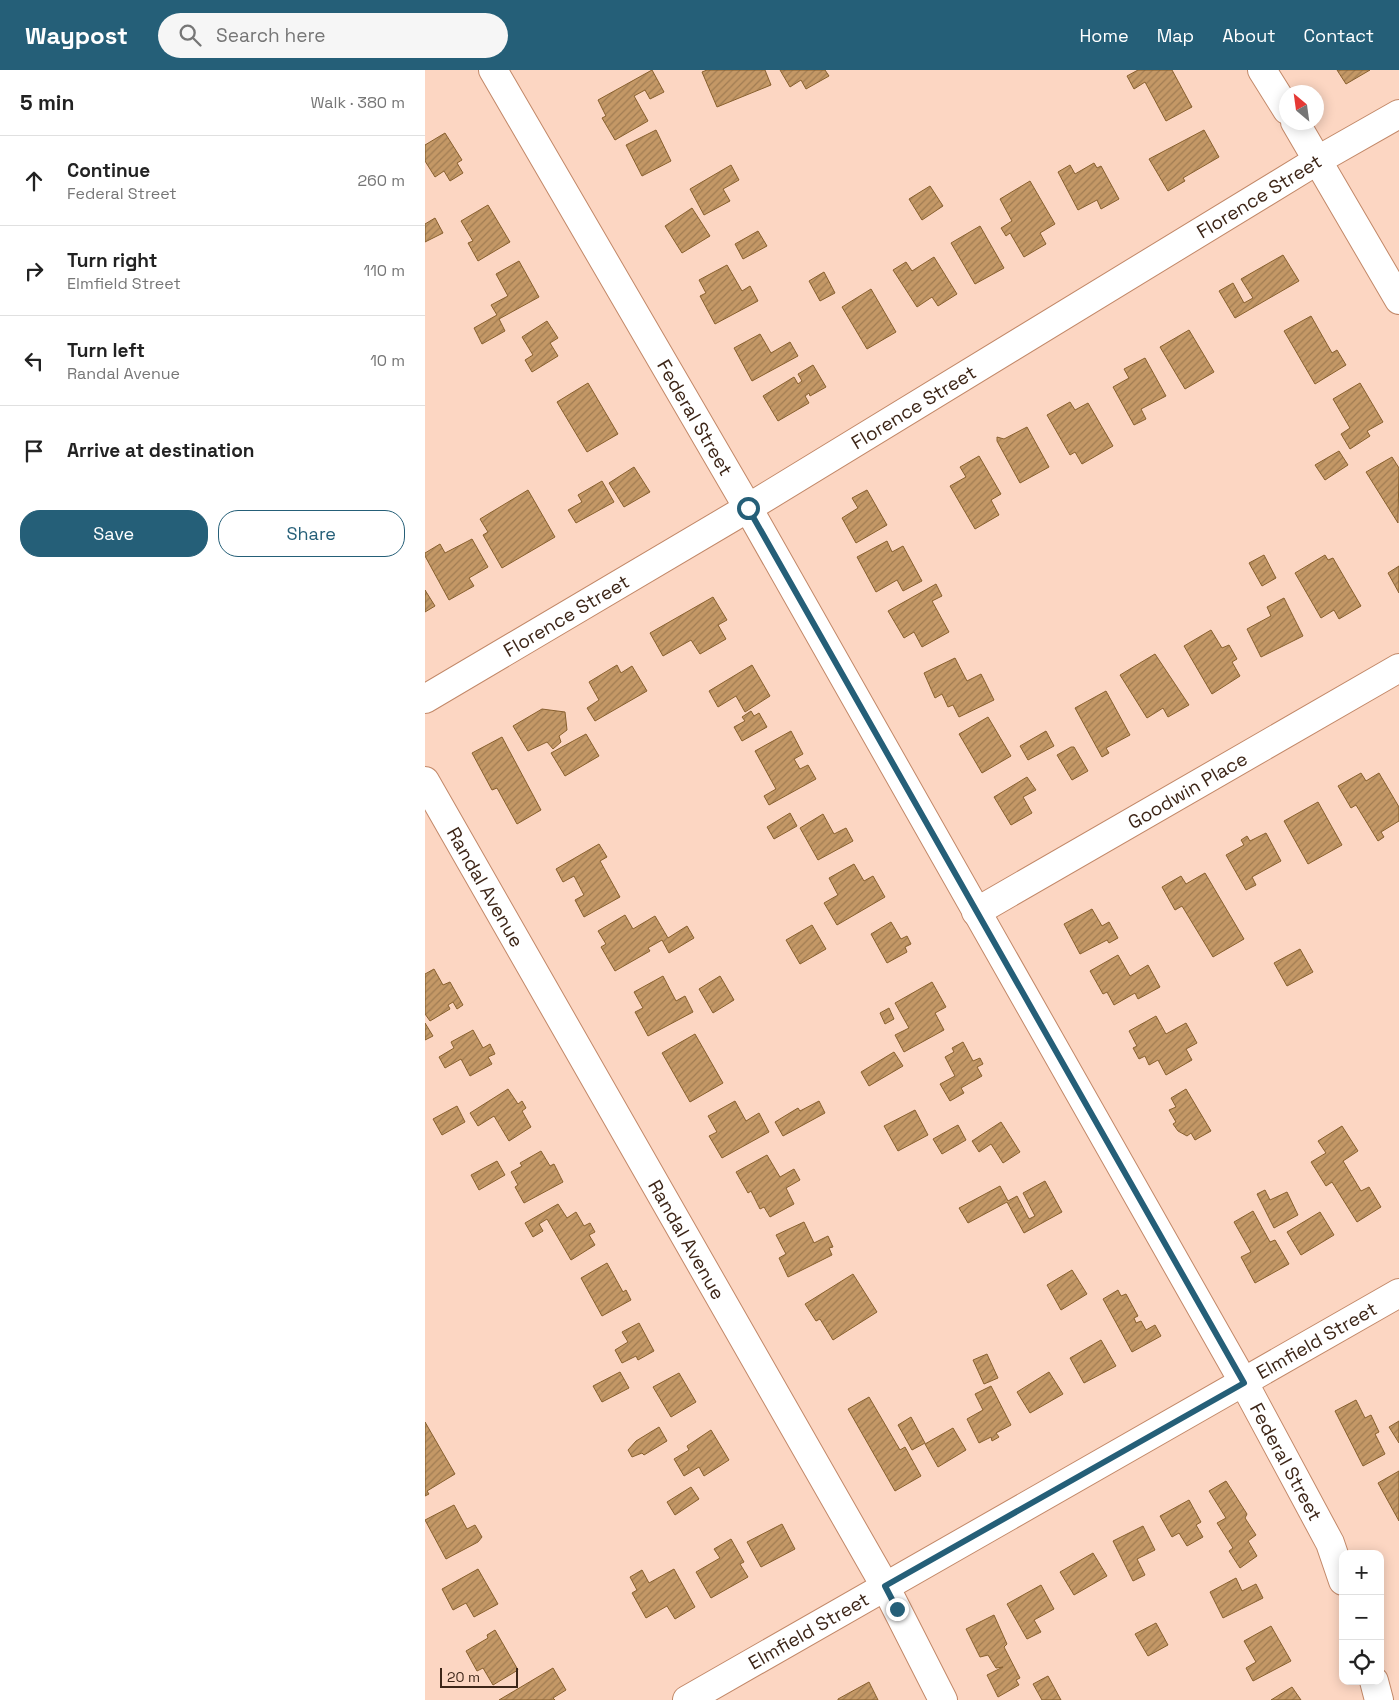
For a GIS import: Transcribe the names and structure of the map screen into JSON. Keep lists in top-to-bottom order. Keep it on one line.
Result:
{"streets":{"street":["Florence Street","Federal Street","Goodwin Place","Randal Avenue","Elmfield Street"]},"crossings":[["Florence Street","Federal Street"],["Federal Street","Goodwin Place"],["Federal Street","Elmfield Street"],["Randal Avenue","Elmfield Street"]],"scale_bar":"20 m","north":"top left","page":{"header":"Waypost","search":"Search here","nav":["Home","Map","About","Contact"],"heading":["5 min","Walk · 380 m"],"list":[["Continue","Federal Street","260 m"],["Turn right","Elmfield Street","110 m"],["Turn left","Randal Avenue","10 m"],"Arrive at destination"],"buttons":["Save","Share"],"map_buttons":["+","−"],"scale":"20 m"}}
